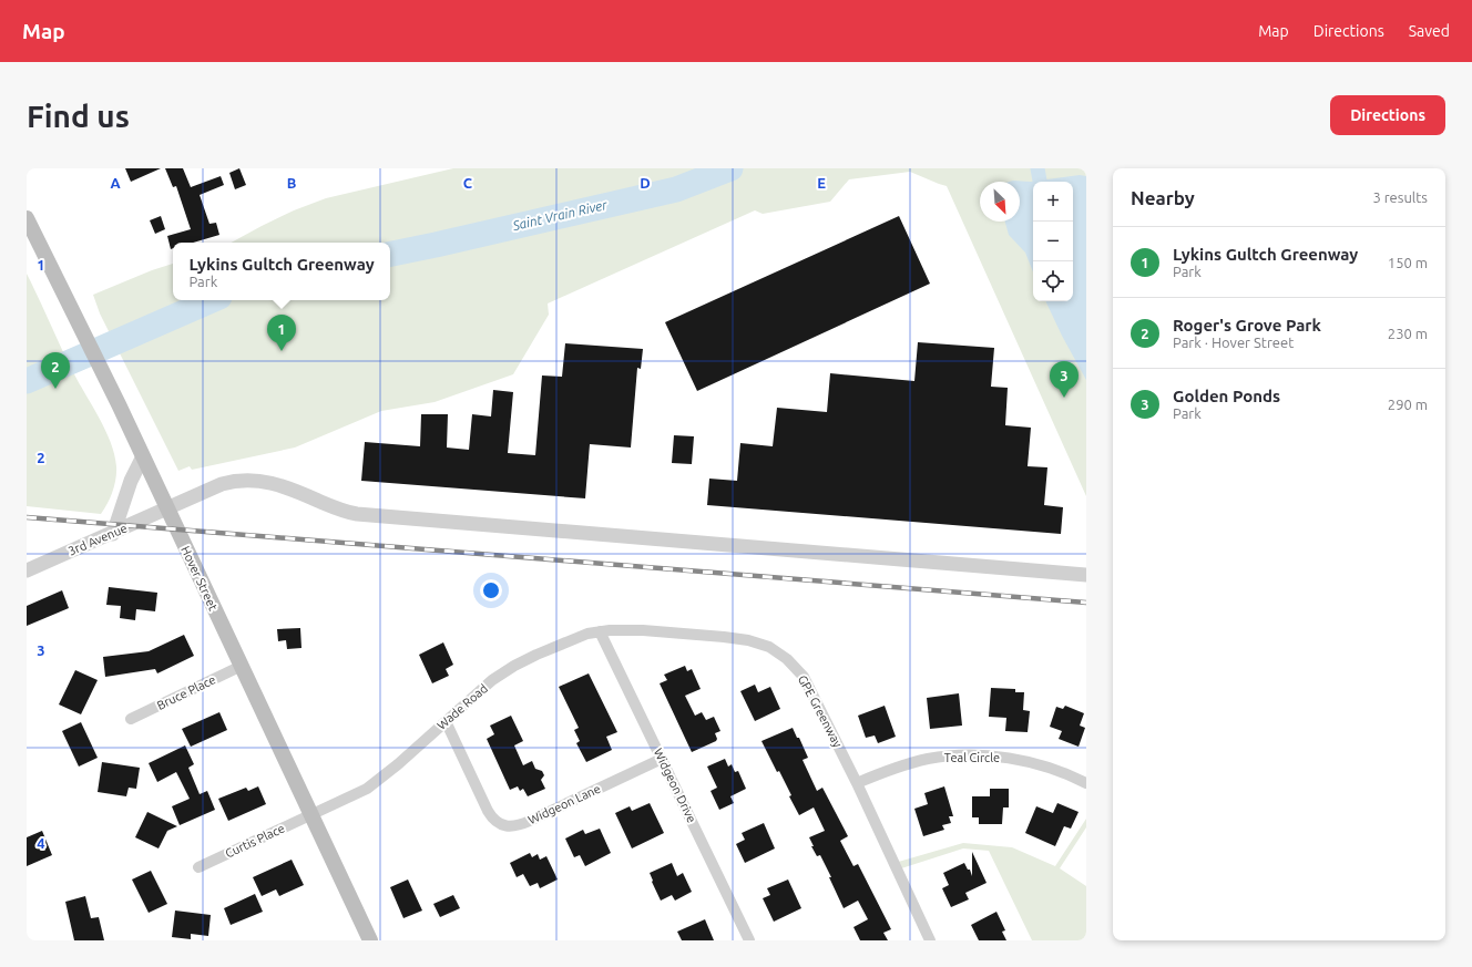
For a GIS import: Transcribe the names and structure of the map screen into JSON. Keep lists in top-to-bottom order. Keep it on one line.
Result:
{"streets":{"main road":["Hover Street"],"street":["3rd Avenue","Bruce Place","Wade Road","GPE Greenway","Teal Circle","Widgeon Drive","Widgeon Lane","Curtis Place"]},"crossings":[["3rd Avenue","Hover Street"],["Hover Street","Bruce Place"],["Hover Street","Wade Road"],["Hover Street","Curtis Place"],["Wade Road","GPE Greenway"],["Wade Road","Widgeon Drive"],["Wade Road","Widgeon Lane"],["Wade Road","Curtis Place"],["GPE Greenway","Teal Circle"],["GPE Greenway","Widgeon Drive"],["Widgeon Drive","Widgeon Lane"]],"water":["Saint Vrain River"],"north":"bottom right","page":{"header":"Map","nav":["Map","Directions","Saved"],"buttons":"Directions","title":"Find us","heading":["Nearby","3 results"],"map_buttons":["+","−"],"list":[{"mark":"1","name":"Lykins Gultch Greenway","note":"Park","value":"150 m"},{"mark":"2","name":"Roger's Grove Park","note":"Park · Hover Street","value":"230 m"},{"mark":"3","name":"Golden Ponds","note":"Park","value":"290 m"}],"popup":["Lykins Gultch Greenway","Park"],"pins":["1","2","3"]},"grid":{"columns":["A","B","C","D","E"],"rows":["1","2","3","4"]}}
